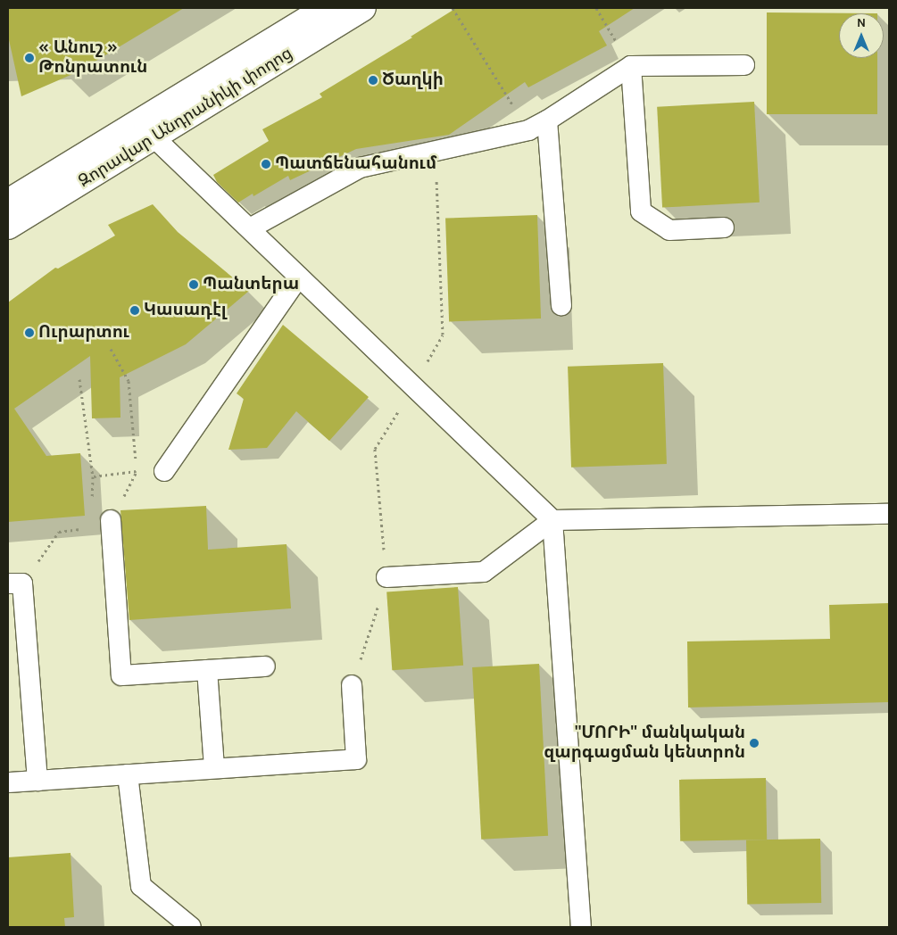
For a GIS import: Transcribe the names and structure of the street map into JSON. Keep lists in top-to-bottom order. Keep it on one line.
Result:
{"streets":{"main road":["Զորավար Անդրանիկի փողոց"]},"places":["« Անուշ » Թոնրատուն","Ծաղկի","Պատճենահանում","Պանտերա","Կասադէլ","Ուրարտու","\"ՄՈՐԻ\" մանկական զարգացման կենտրոն"],"north":"top"}
